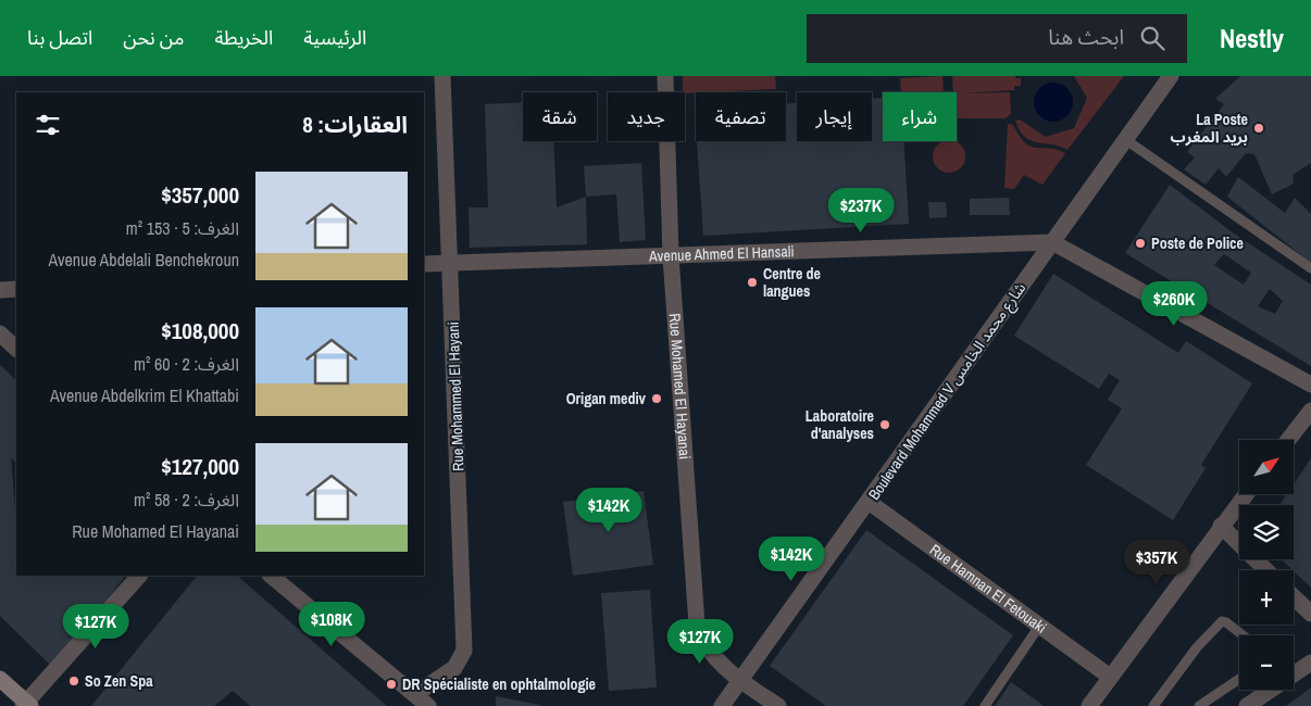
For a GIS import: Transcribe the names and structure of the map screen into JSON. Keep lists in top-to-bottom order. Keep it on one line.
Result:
{"streets":{"street":["Avenue Ahmed El Hansali","Rue Mohamed El Hayanai","Boulevard Mohammed V شارع محمد الخامس","Rue Mohammed El Hayani","Rue Hamnan El Fetouaki"]},"crossings":[["Avenue Ahmed El Hansali","Rue Mohamed El Hayanai"],["Avenue Ahmed El Hansali","Boulevard Mohammed V شارع محمد الخامس"],["Avenue Ahmed El Hansali","Rue Mohammed El Hayani"],["Rue Mohamed El Hayanai","Boulevard Mohammed V شارع محمد الخامس"],["Boulevard Mohammed V شارع محمد الخامس","Rue Hamnan El Fetouaki"]],"places":["La Poste بريد المغرب","Poste de Police","Centre de langues","Origan mediv","Laboratoire d'analyses","So Zen Spa","DR Spécialiste en ophtalmologie"],"north":"top right","page":{"header":"Nestly","search":"ابحث هنا","nav":["الرئيسية","الخريطة","من نحن","اتصل بنا"],"chip":["شراء","إيجار","تصفية","جديد","شقة"],"heading":"العقارات: 8","list":[{"name":"$357,000","note":"الغرف: 5 · 153 m² · Avenue Abdelali Benchekroun"},{"name":"$108,000","note":"الغرف: 2 · 60 m² · Avenue Abdelkrim El Khattabi"},{"name":"$127,000","note":"الغرف: 2 · 58 m² · Rue Mohamed El Hayanai"}],"price":["$237K","$260K","$142K","$142K","$357K","$108K","$127K","$127K"],"map_buttons":["+","−"]}}
